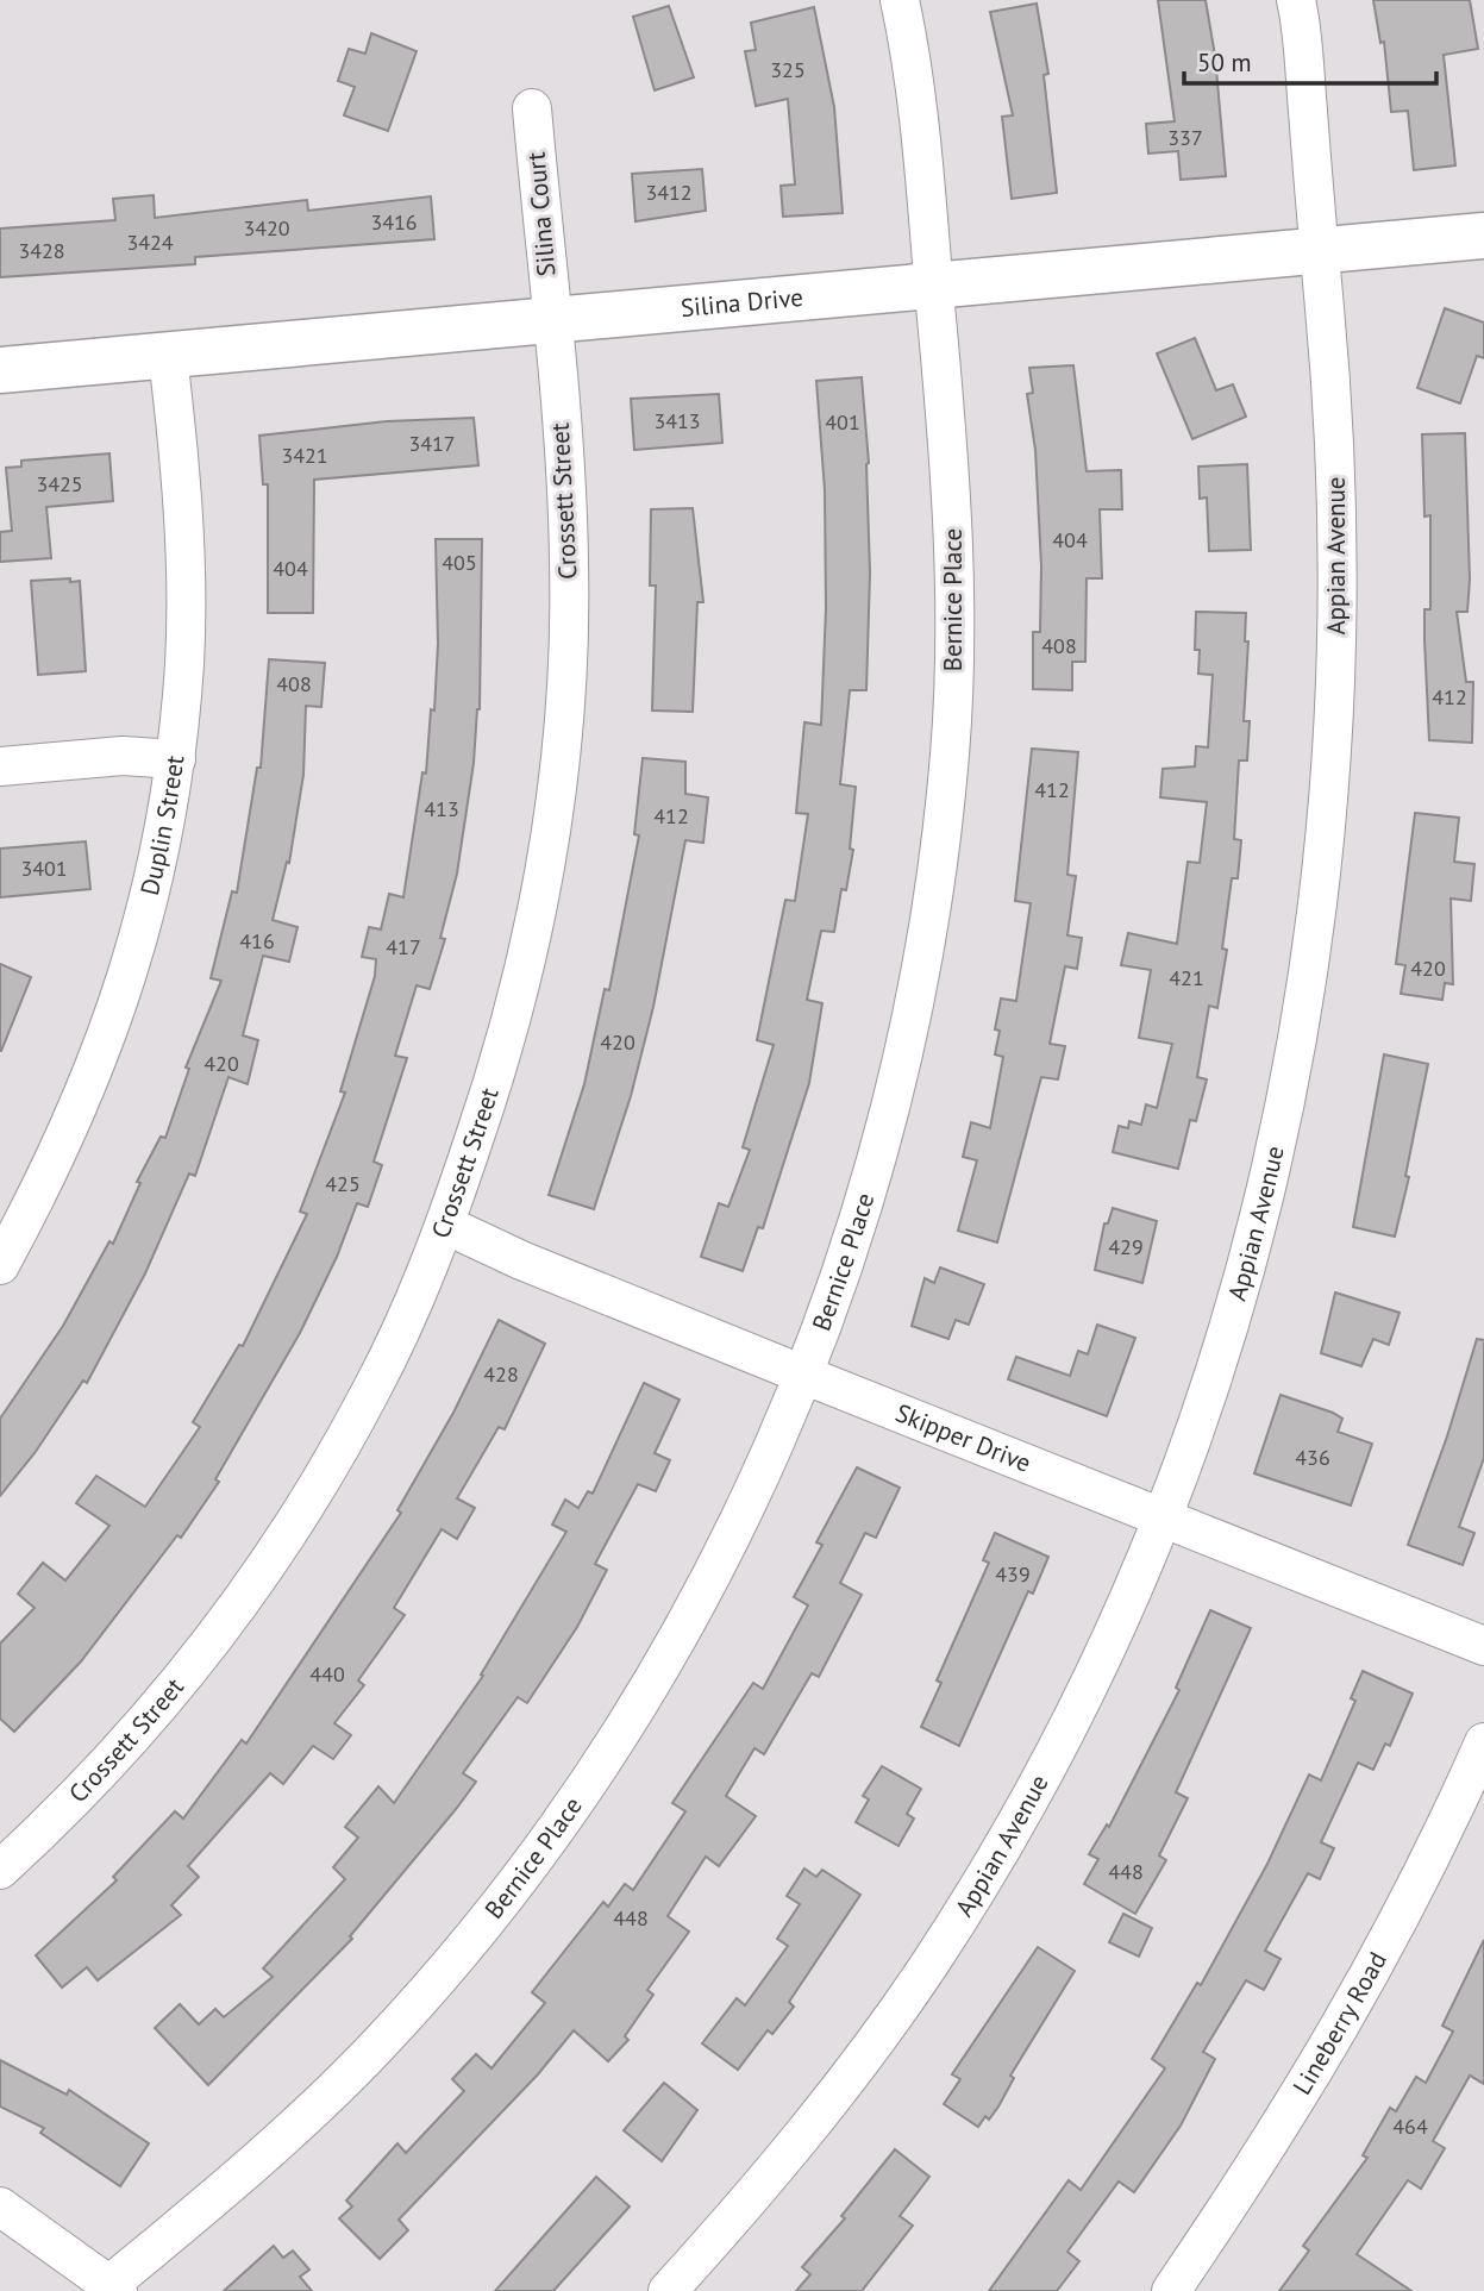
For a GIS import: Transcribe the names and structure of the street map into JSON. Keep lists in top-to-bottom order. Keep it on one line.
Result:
{"streets":{"street":["Silina Court","Silina Drive","Crossett Street","Appian Avenue","Bernice Place","Duplin Street","Skipper Drive","Lineberry Road"]},"crossings":[["Silina Court","Silina Drive"],["Silina Court","Crossett Street"],["Silina Drive","Crossett Street"],["Silina Drive","Appian Avenue"],["Silina Drive","Bernice Place"],["Silina Drive","Duplin Street"],["Crossett Street","Skipper Drive"],["Appian Avenue","Skipper Drive"],["Bernice Place","Skipper Drive"]],"house_numbers":["325","337","3412","3416","3420","3424","3428","3413","401","3417","3421","3425","404","405","404","408","408","412","412","413","412","3401","416","417","420","421","420","420","425","429","428","436","439","440","448","448","464"],"scale_bar":"50 m"}
